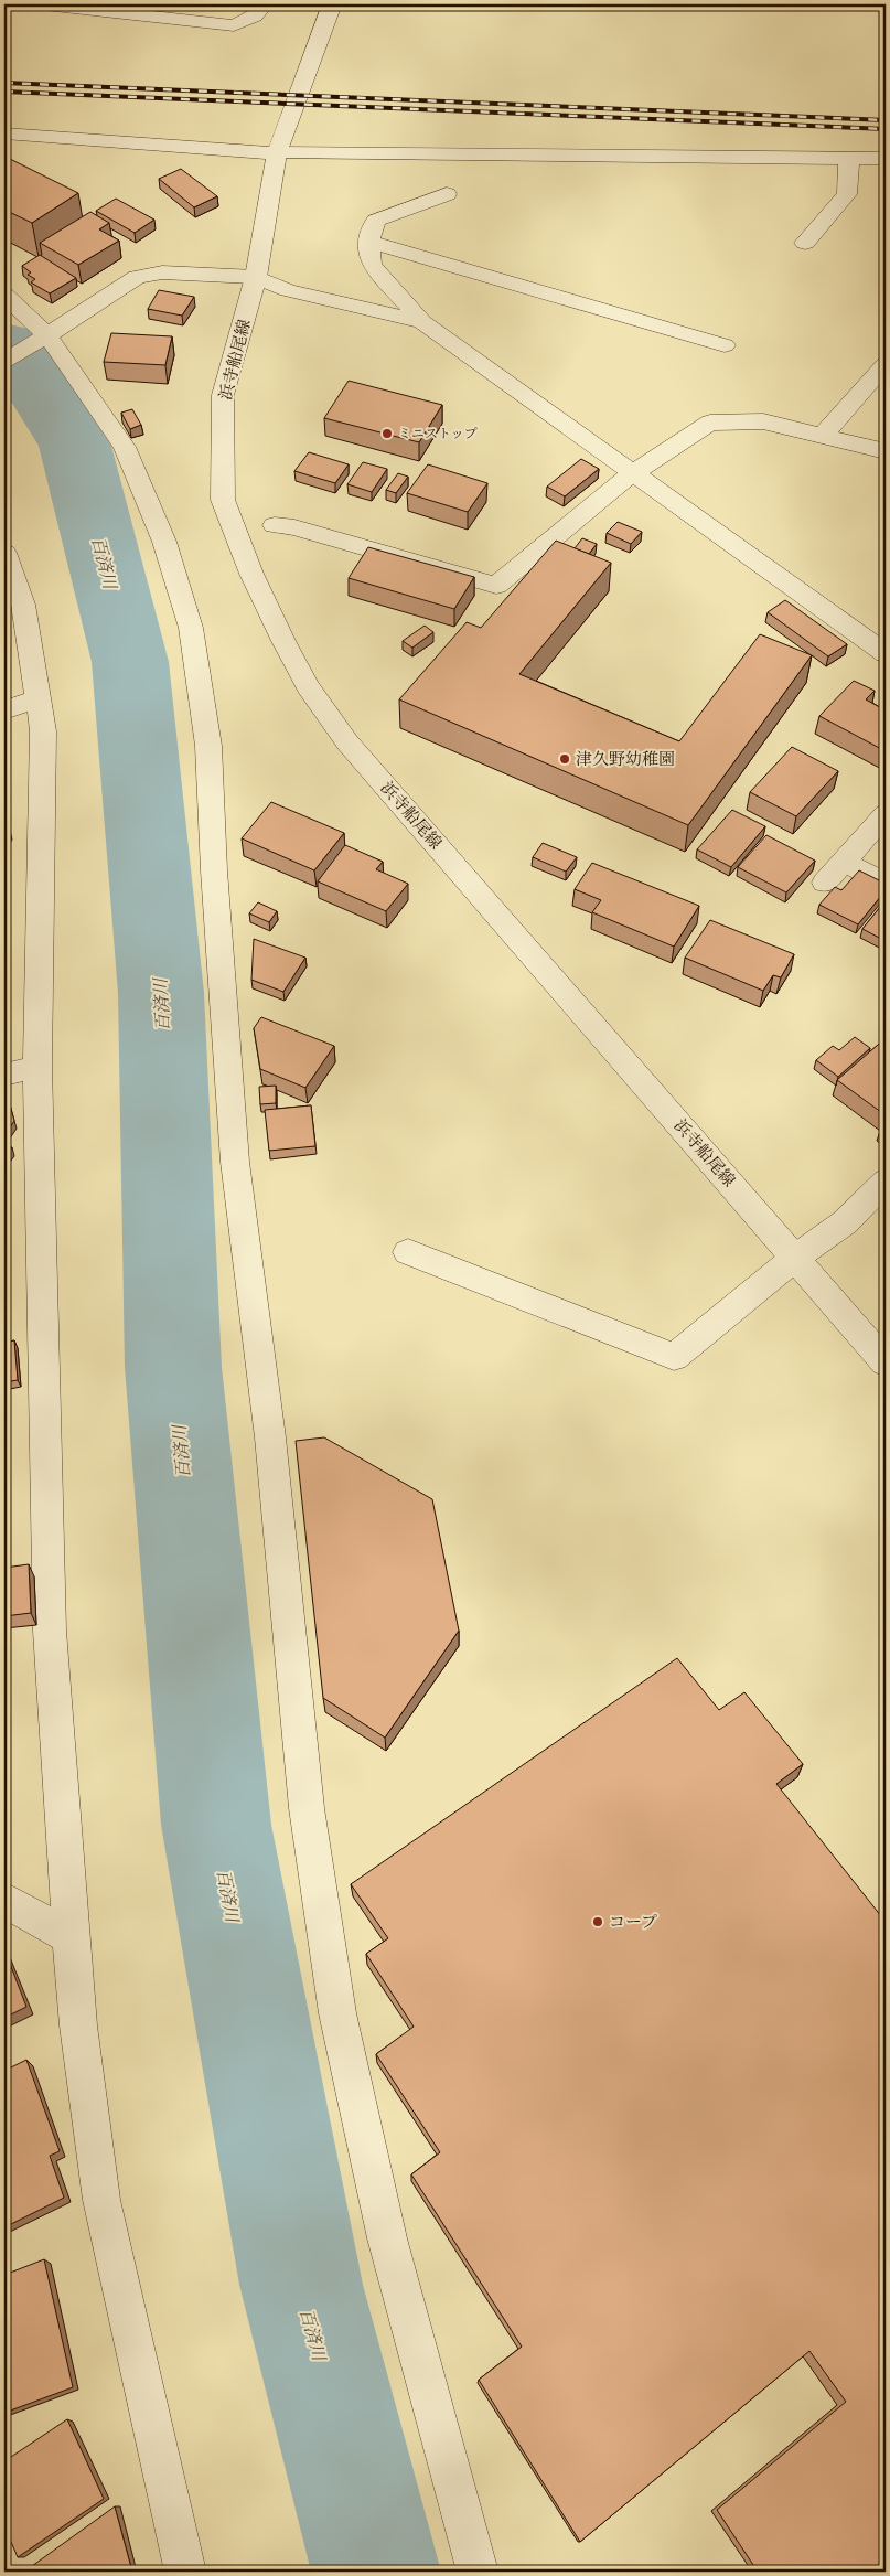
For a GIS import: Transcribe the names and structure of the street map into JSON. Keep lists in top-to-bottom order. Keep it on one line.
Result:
{"streets":{"street":["浜寺船尾線"]},"water":["百済川"],"places":["ミニストップ","津久野幼稚園","コープ"]}
